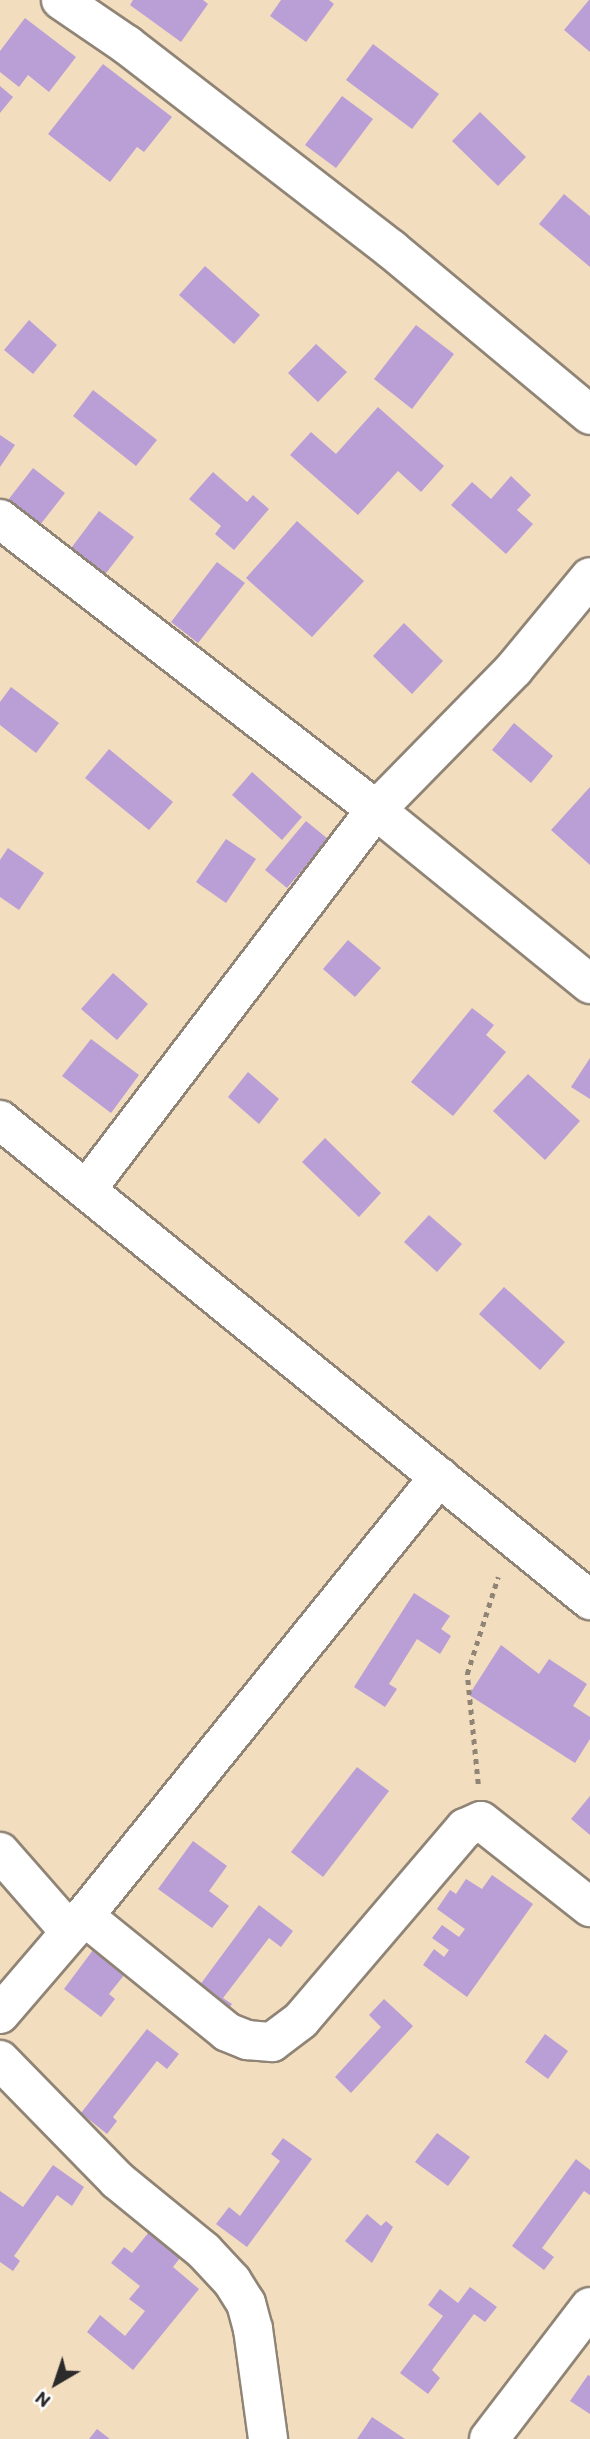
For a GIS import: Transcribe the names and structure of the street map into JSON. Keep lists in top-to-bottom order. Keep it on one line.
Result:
{"north":"bottom left"}
